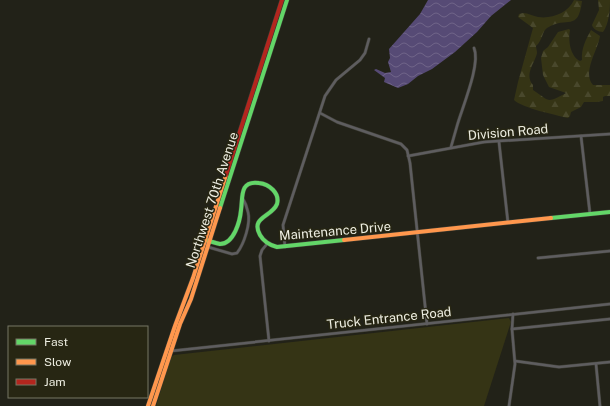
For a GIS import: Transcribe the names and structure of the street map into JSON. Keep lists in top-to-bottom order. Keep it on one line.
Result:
{"streets":{"main road":["Northwest 70th Avenue","Maintenance Drive"],"street":["Division Road","Truck Entrance Road"]},"crossings":[["Northwest 70th Avenue","Truck Entrance Road"]],"legend":["Fast","Slow","Jam"]}
